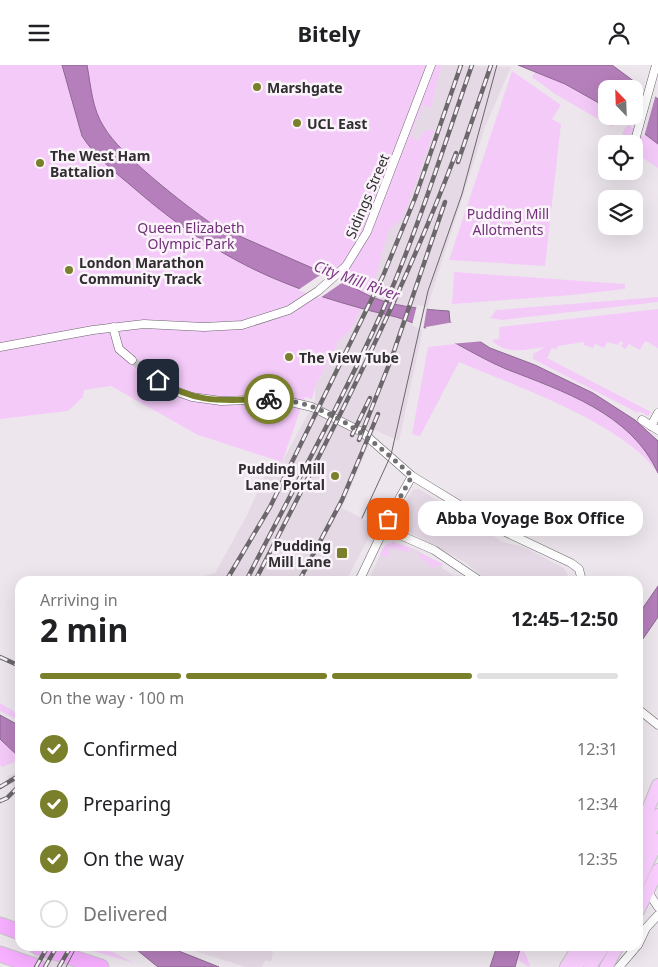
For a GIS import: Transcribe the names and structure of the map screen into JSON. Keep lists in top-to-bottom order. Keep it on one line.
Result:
{"streets":{"street":["Sidings Street"]},"water":["City Mill River"],"parks":["Pudding Mill Allotments","Queen Elizabeth Olympic Park"],"places":{"other":["Marshgate","UCL East","The West Ham Battalion","London Marathon Community Track","The View Tube","Pudding Mill Lane Portal","Abba Voyage Box Office"],"transit":["Pudding Mill Lane"]},"north":"top left","page":{"header":"Bitely","bubble":"Abba Voyage Box Office","heading":["2 min","Arriving in","12:45–12:50"],"bar":"On the way · 100 m","list":[["Confirmed","12:31"],["Preparing","12:34"],["On the way","12:35"],"Delivered"]}}
